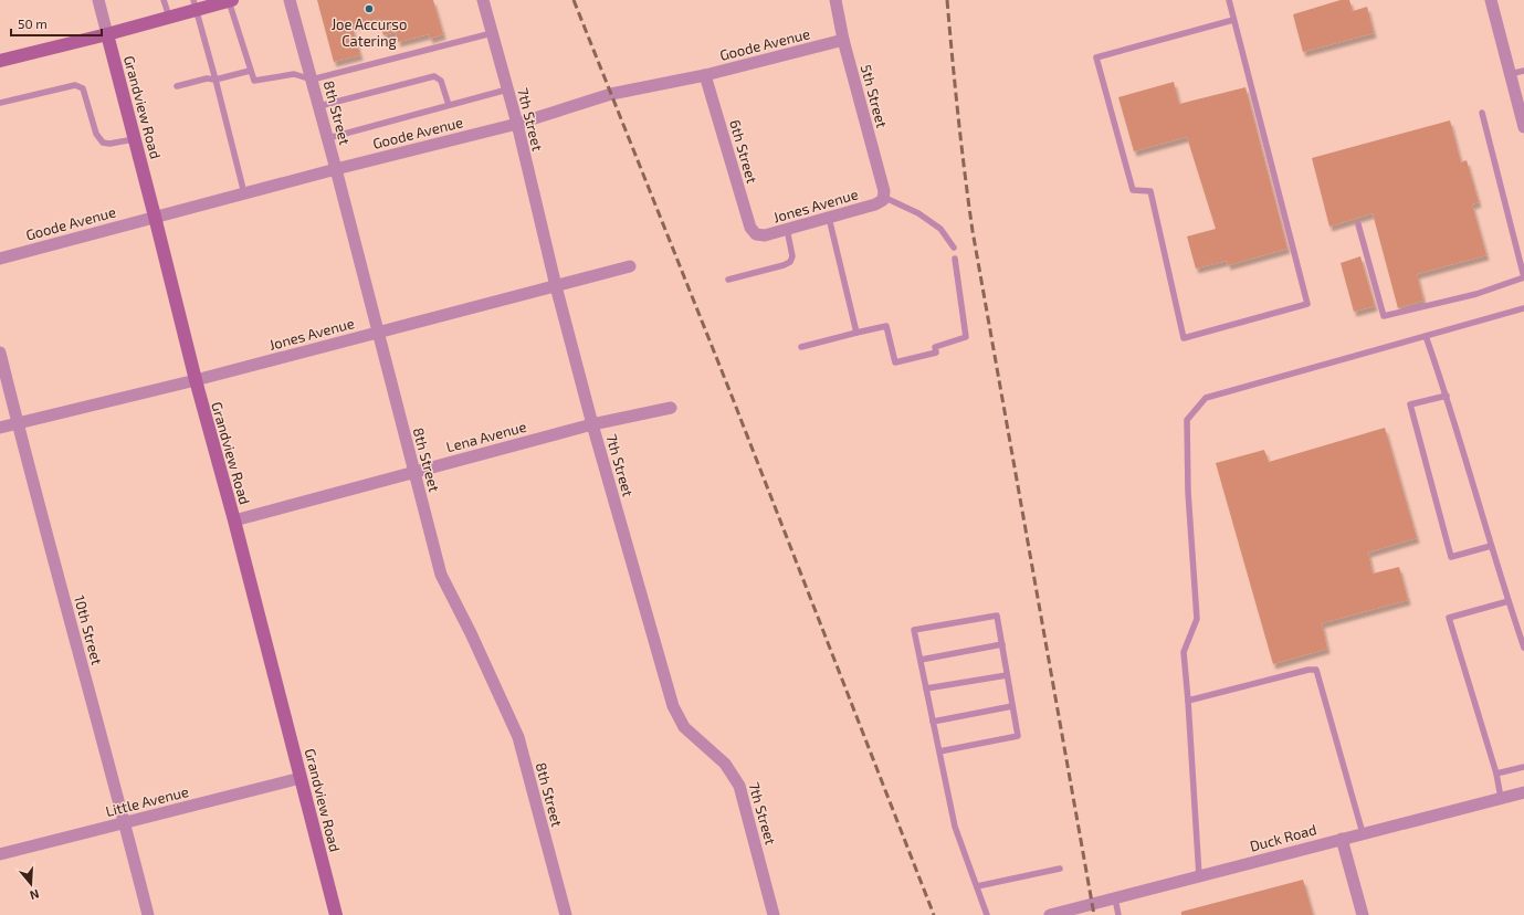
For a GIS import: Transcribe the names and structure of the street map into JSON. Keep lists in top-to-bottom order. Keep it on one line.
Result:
{"streets":{"street":["Goode Avenue","5th Street","Grandview Road","8th Street","7th Street","6th Street","Jones Avenue","Lena Avenue","10th Street","Little Avenue","Duck Road"]},"crossings":[["Goode Avenue","5th Street"],["Goode Avenue","Grandview Road"],["Goode Avenue","8th Street"],["Goode Avenue","7th Street"],["Goode Avenue","6th Street"],["5th Street","Jones Avenue"],["Grandview Road","Jones Avenue"],["Grandview Road","Lena Avenue"],["Grandview Road","Little Avenue"],["8th Street","Jones Avenue"],["8th Street","Lena Avenue"],["7th Street","Jones Avenue"],["7th Street","Lena Avenue"],["6th Street","Jones Avenue"],["Jones Avenue","10th Street"],["10th Street","Little Avenue"]],"places":["Joe Accurso Catering"],"scale_bar":"50 m","north":"bottom"}
